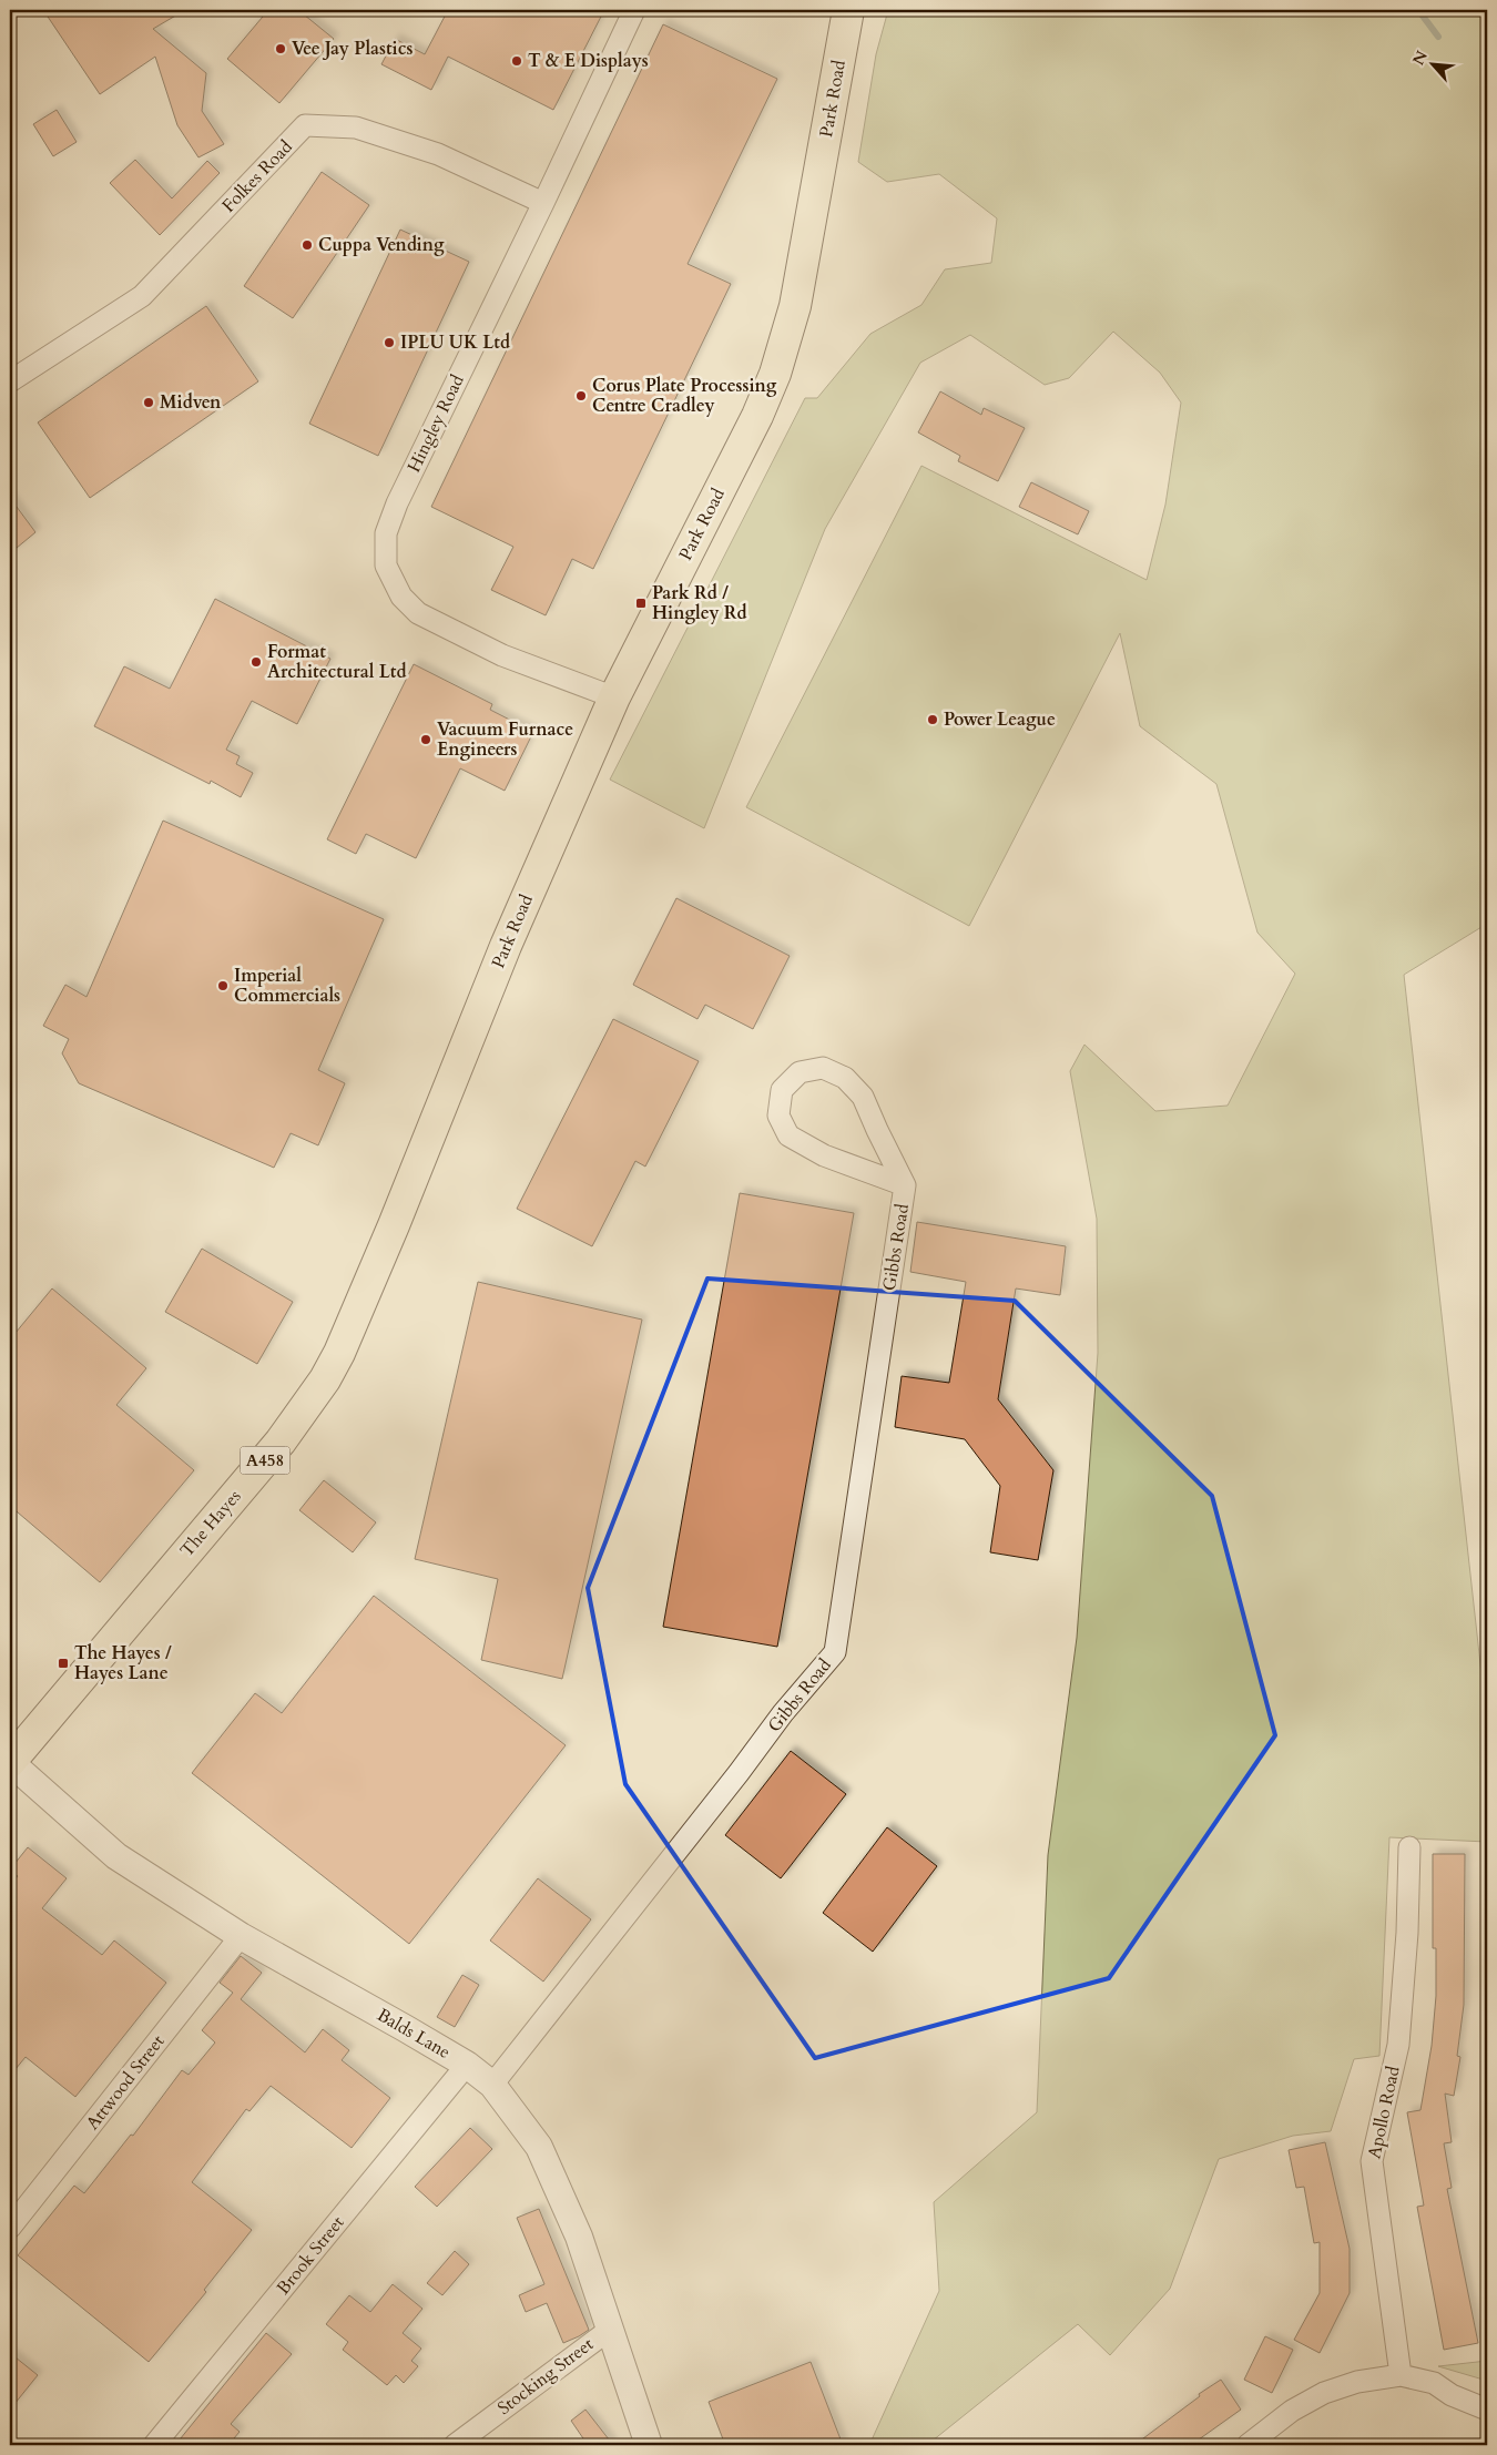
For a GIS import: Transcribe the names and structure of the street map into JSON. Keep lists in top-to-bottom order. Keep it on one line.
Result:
{"streets":{"highway":["Park Road","A458","The Hayes"],"street":["Folkes Road","Hingley Road","Gibbs Road","Balds Lane","Attwood Street","Apollo Road","Brook Street","Stocking Street"]},"crossings":[["Park Road","Hingley Road"],["Park Road","The Hayes"],["Folkes Road","Hingley Road"],["Gibbs Road","Balds Lane"],["The Hayes","Balds Lane"],["Balds Lane","Attwood Street"],["Balds Lane","Brook Street"],["Balds Lane","Stocking Street"]],"places":{"other":["Vee Jay Plastics","T & E Displays","Cuppa Vending","IPLU UK Ltd","Corus Plate Processing Centre Cradley","Midven","Format Architectural Ltd","Power League","Vacuum Furnace Engineers","Imperial Commercials"],"transit":["Park Rd / Hingley Rd","The Hayes / Hayes Lane"]},"north":"top left"}
